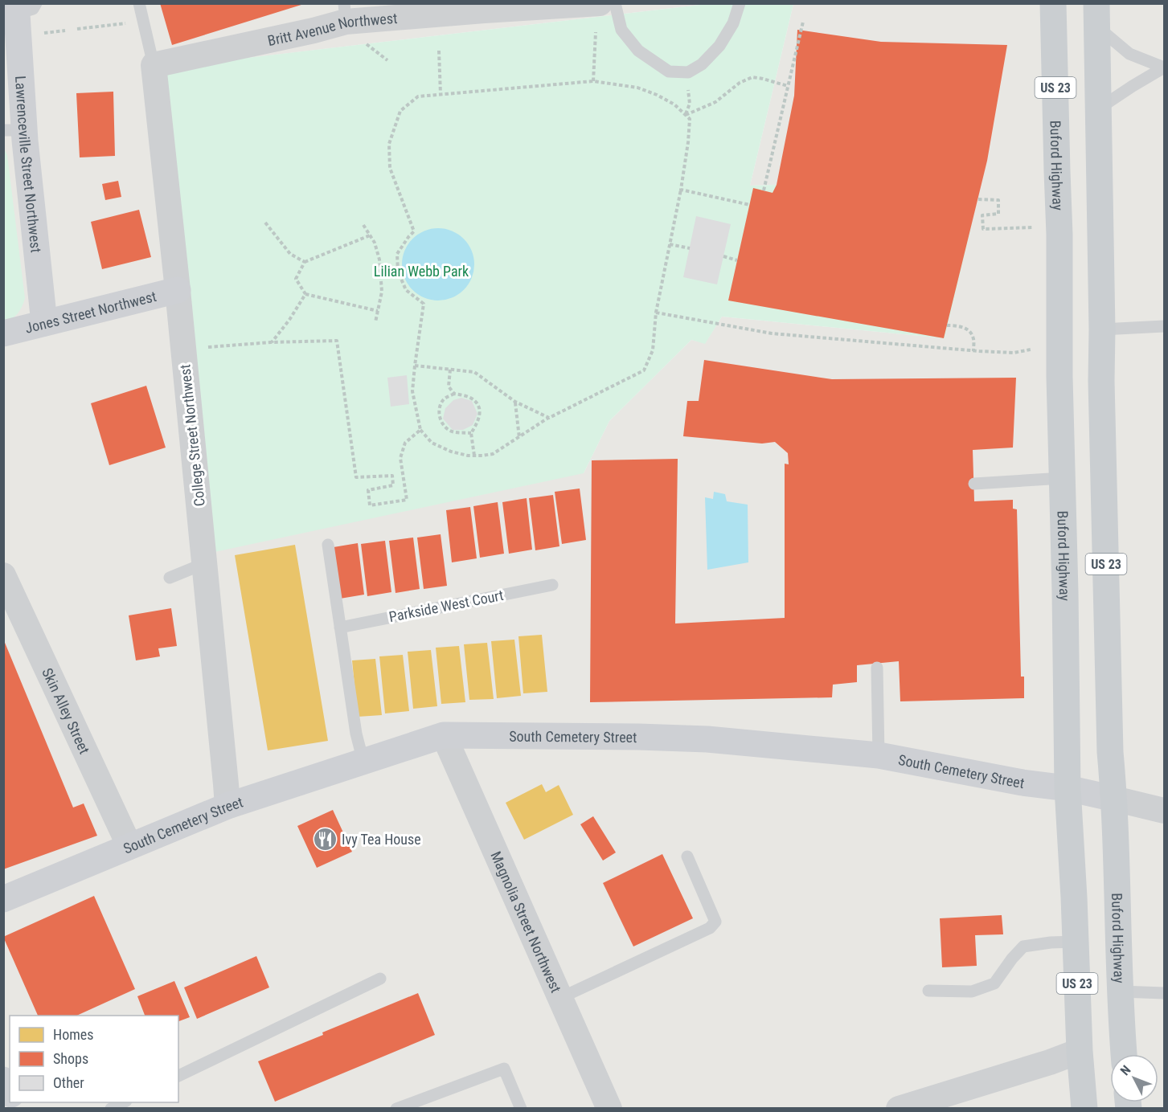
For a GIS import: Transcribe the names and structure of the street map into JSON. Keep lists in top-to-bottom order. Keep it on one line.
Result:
{"streets":{"main road":["US 23","Buford Highway"],"street":["Britt Avenue Northwest","Lawrenceville Street Northwest","Jones Street Northwest","College Street Northwest","Skin Alley Street","South Cemetery Street","Magnolia Street Northwest"],"lane":["Parkside West Court"]},"crossings":[["Britt Avenue Northwest","College Street Northwest"],["Lawrenceville Street Northwest","Jones Street Northwest"],["Buford Highway","South Cemetery Street"],["Jones Street Northwest","College Street Northwest"],["College Street Northwest","South Cemetery Street"],["Skin Alley Street","South Cemetery Street"],["South Cemetery Street","Magnolia Street Northwest"]],"parks":["Lilian Webb Park"],"places":{"restaurant":["Ivy Tea House"]},"legend":["Homes","Shops","Other"],"north":"top left"}
